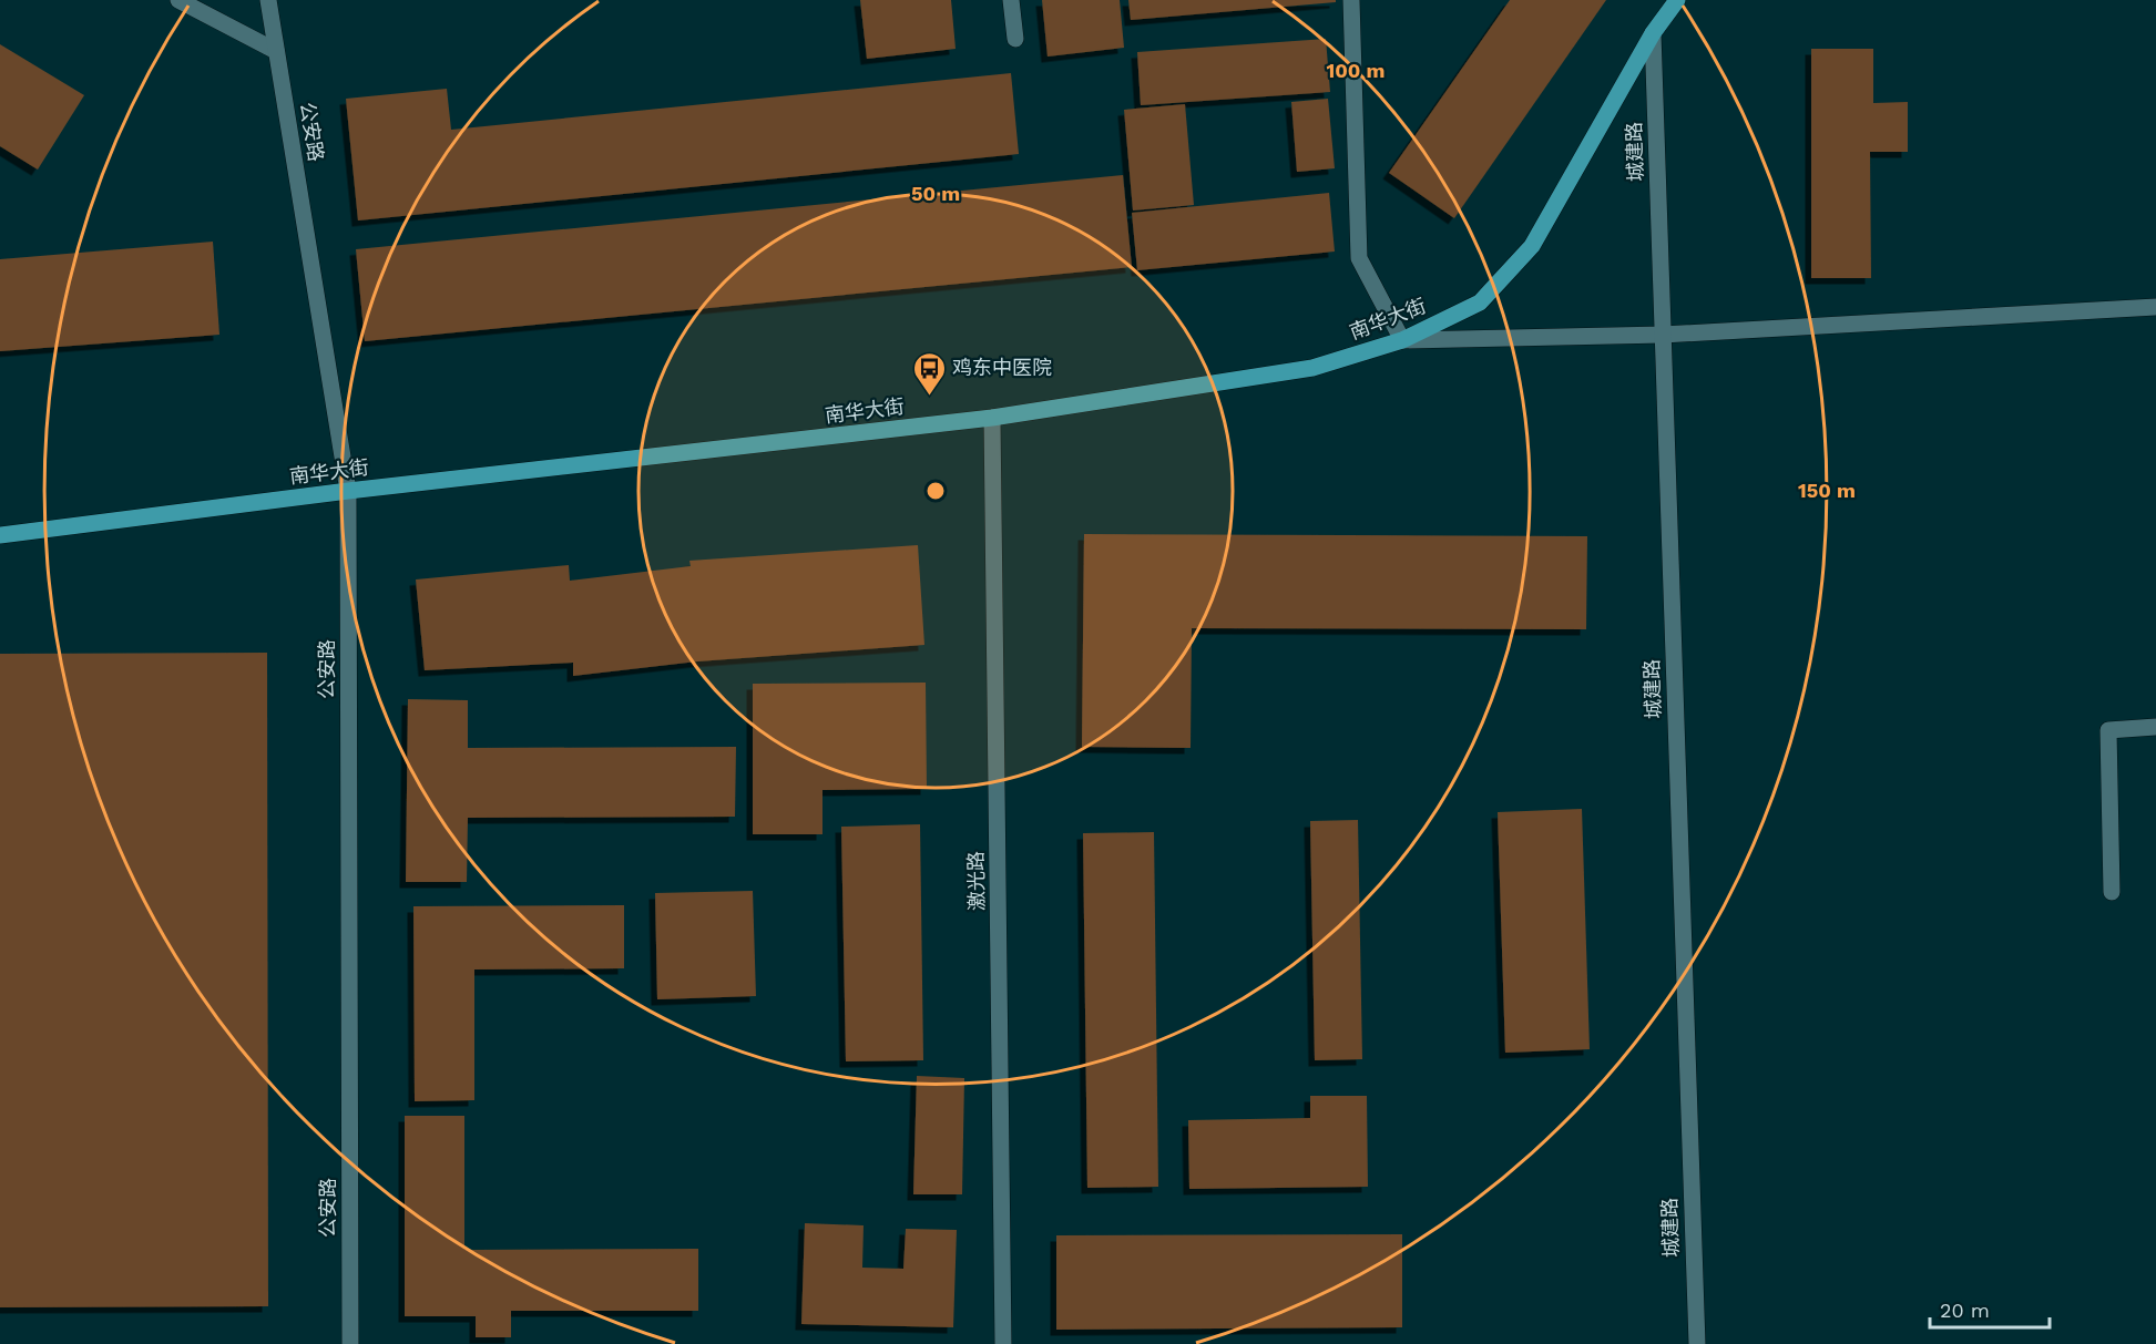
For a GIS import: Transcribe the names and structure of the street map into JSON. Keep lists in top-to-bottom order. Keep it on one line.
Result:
{"streets":{"main road":["南华大街"],"street":["公安路","城建路","激光路"]},"crossings":[["公安路","南华大街"],["城建路","南华大街"],["南华大街","激光路"]],"places":{"bus stop":["鸡东中医院"]},"scale_bar":"20 m","rings":["100 m","50 m","150 m"]}
